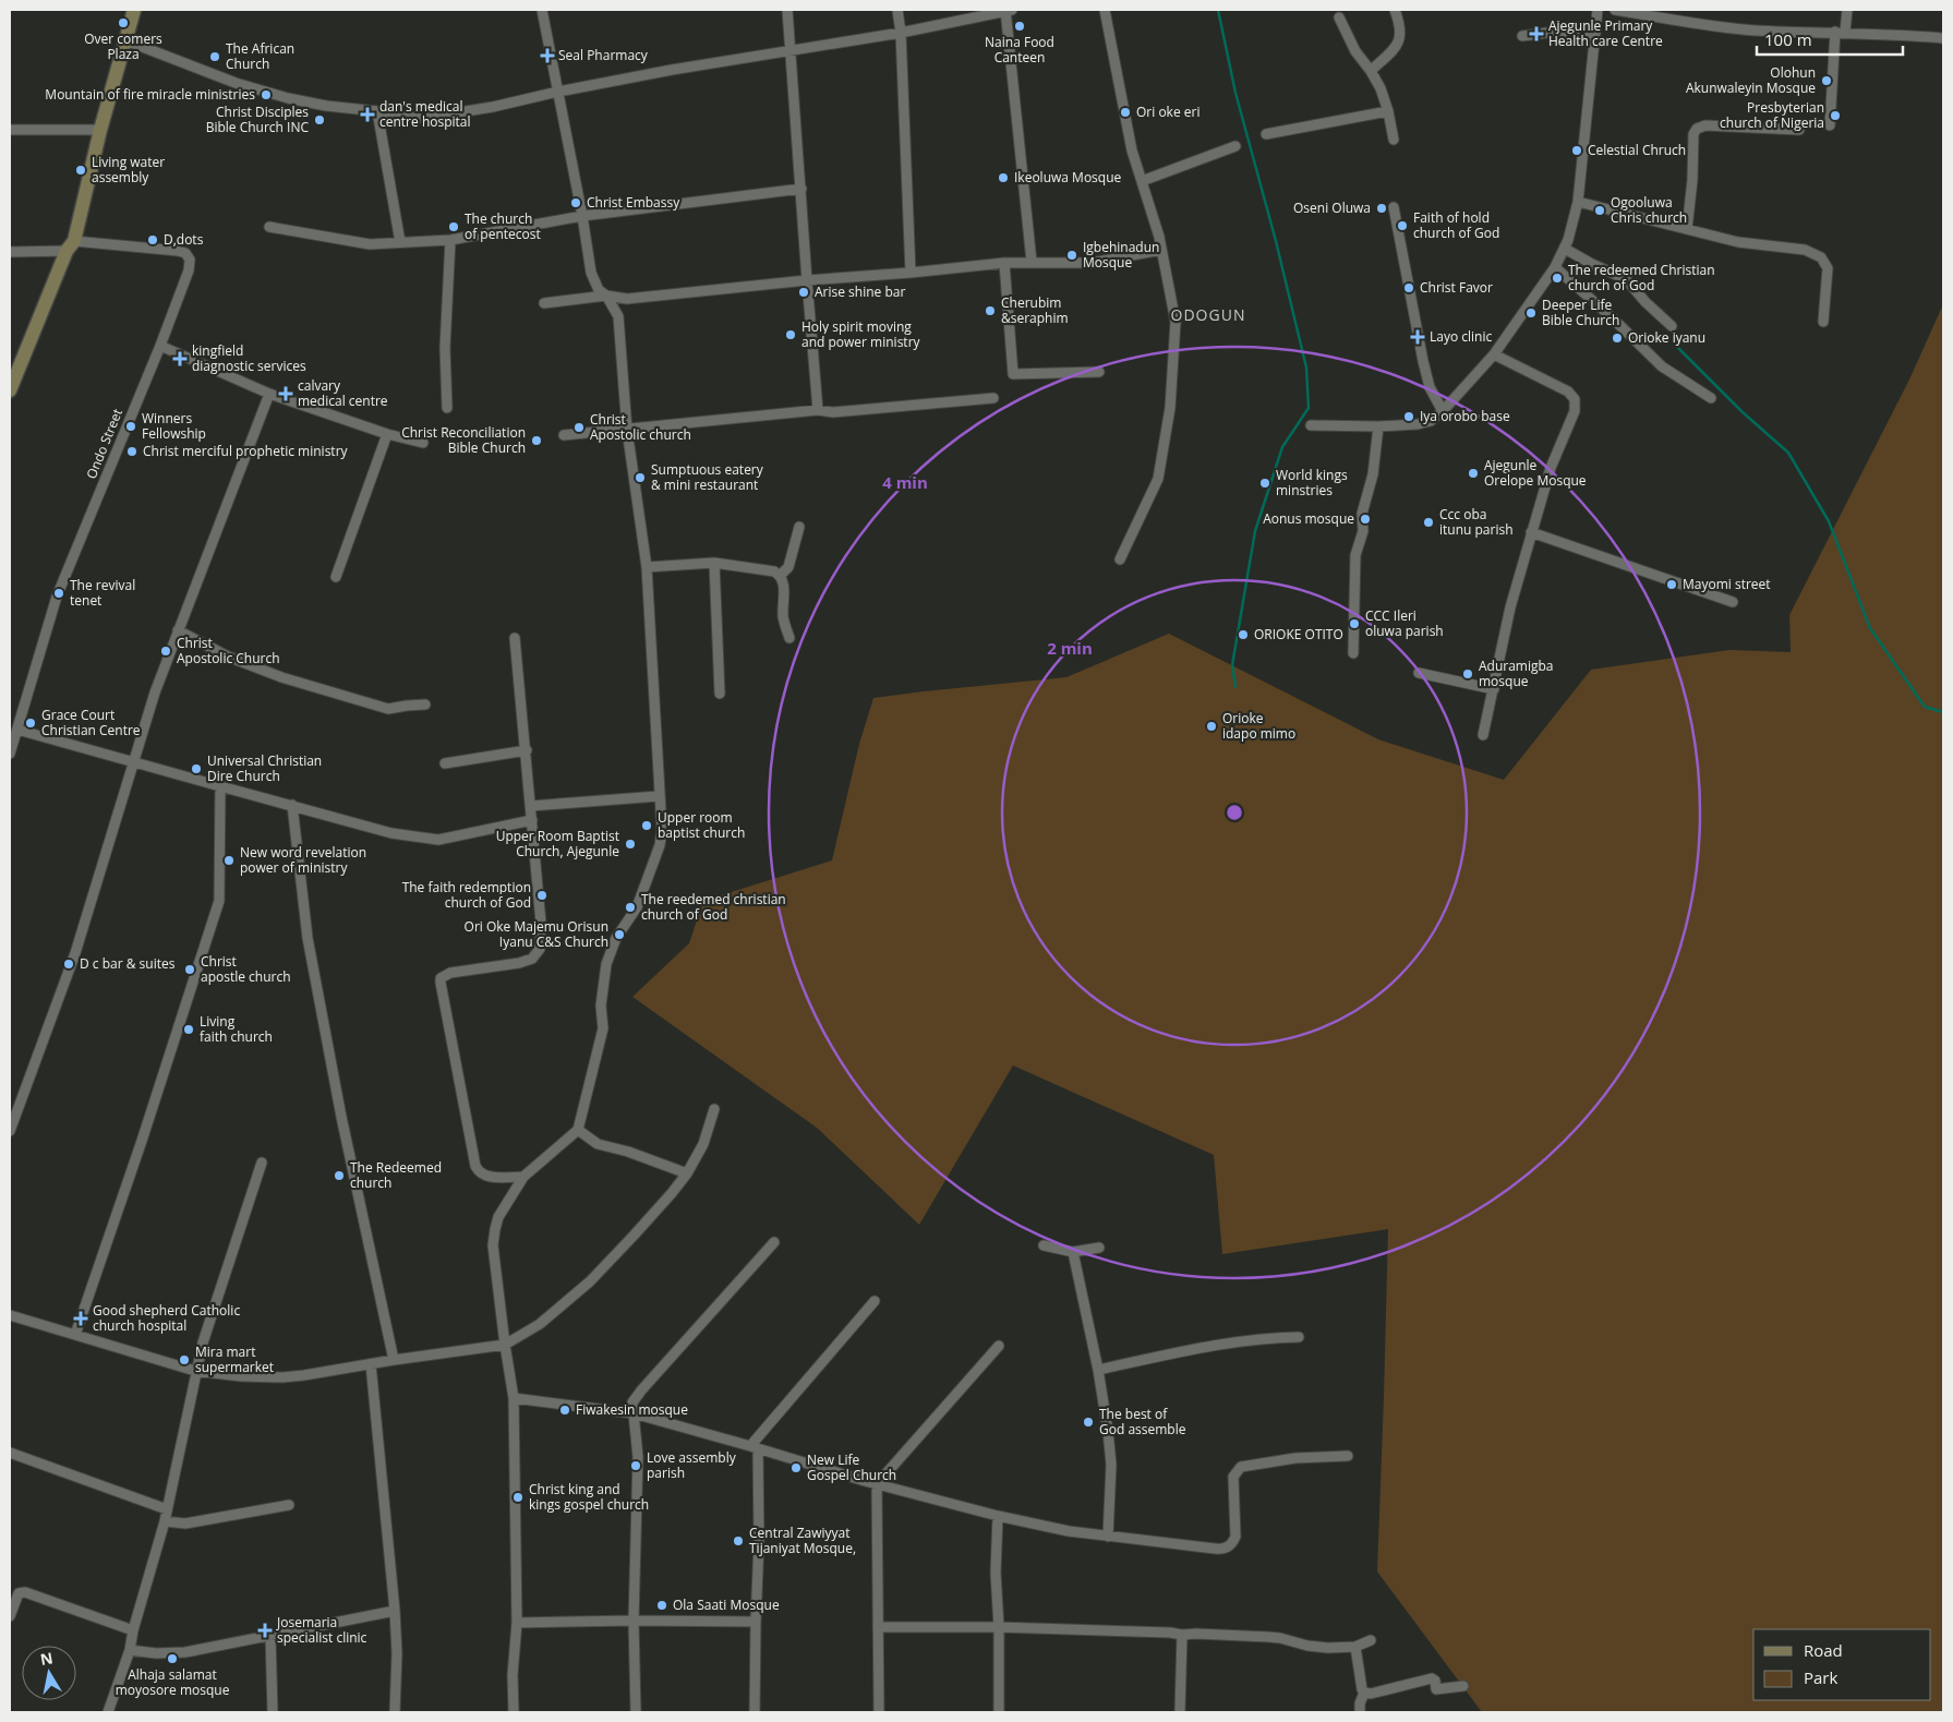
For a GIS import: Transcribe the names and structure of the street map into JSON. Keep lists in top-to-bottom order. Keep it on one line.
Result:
{"streets":{"street":["Ondo Street"]},"districts":["ODOGUN"],"places":{"other":["Over comers Plaza","Naina Food Canteen","The African Church","Olohun Akunwaleyin Mosque","Mountain of fire miracle ministries","Ori oke eri","Presbyterian church of Nigeria","Christ Disciples Bible Church INC","Celestial Chruch","Living water assembly","Ikeoluwa Mosque","Christ Embassy","Oseni Oluwa","Ogooluwa Chris church","Faith of hold church of God","The church of pentecost","D,dots","Igbehinadun Mosque","The redeemed Christian church of God","Christ Favor","Arise shine bar","Cherubim &seraphim","Deeper Life Bible Church","Holy spirit moving and power ministry","Orioke iyanu","Iya orobo base","Winners Fellowship","Christ Apostolic church","Christ Reconciliation Bible Church","Christ merciful prophetic ministry","Ajegunle Orelope Mosque","Sumptuous eatery & mini restaurant","World kings minstries","Aonus mosque","Ccc oba itunu parish","Mayomi street","The revival tenet","CCC Ileri oluwa parish","ORIOKE OTITO","Christ Apostolic Church","Aduramigba mosque","Grace Court Christian Centre","Orioke idapo mimo","Universal Christian Dire Church","Upper room baptist church","Upper Room Baptist Church, Ajegunle","New word revelation power of ministry","The faith redemption church of God","The reedemed christian church of God","Ori Oke Majemu Orisun Iyanu C&S Church","D c bar & suites","Christ apostle church","Living faith church","The Redeemed church","Mira mart supermarket","Fiwakesin mosque","The best of God assemble","Love assembly parish","New Life Gospel Church","Christ king and kings gospel church","Central Zawiyyat Tijaniyat Mosque,","Ola Saati Mosque","Alhaja salamat moyosore mosque"],"health":["Ajegunle Primary Health care Centre","Seal Pharmacy","dan's medical centre hospital","Layo clinic","kingfield diagnostic services","calvary medical centre","Good shepherd Catholic church hospital","Josemaria specialist clinic"]},"legend":["Road","Park"],"scale_bar":"100 m","north":"top","rings":["4 min","2 min"]}
